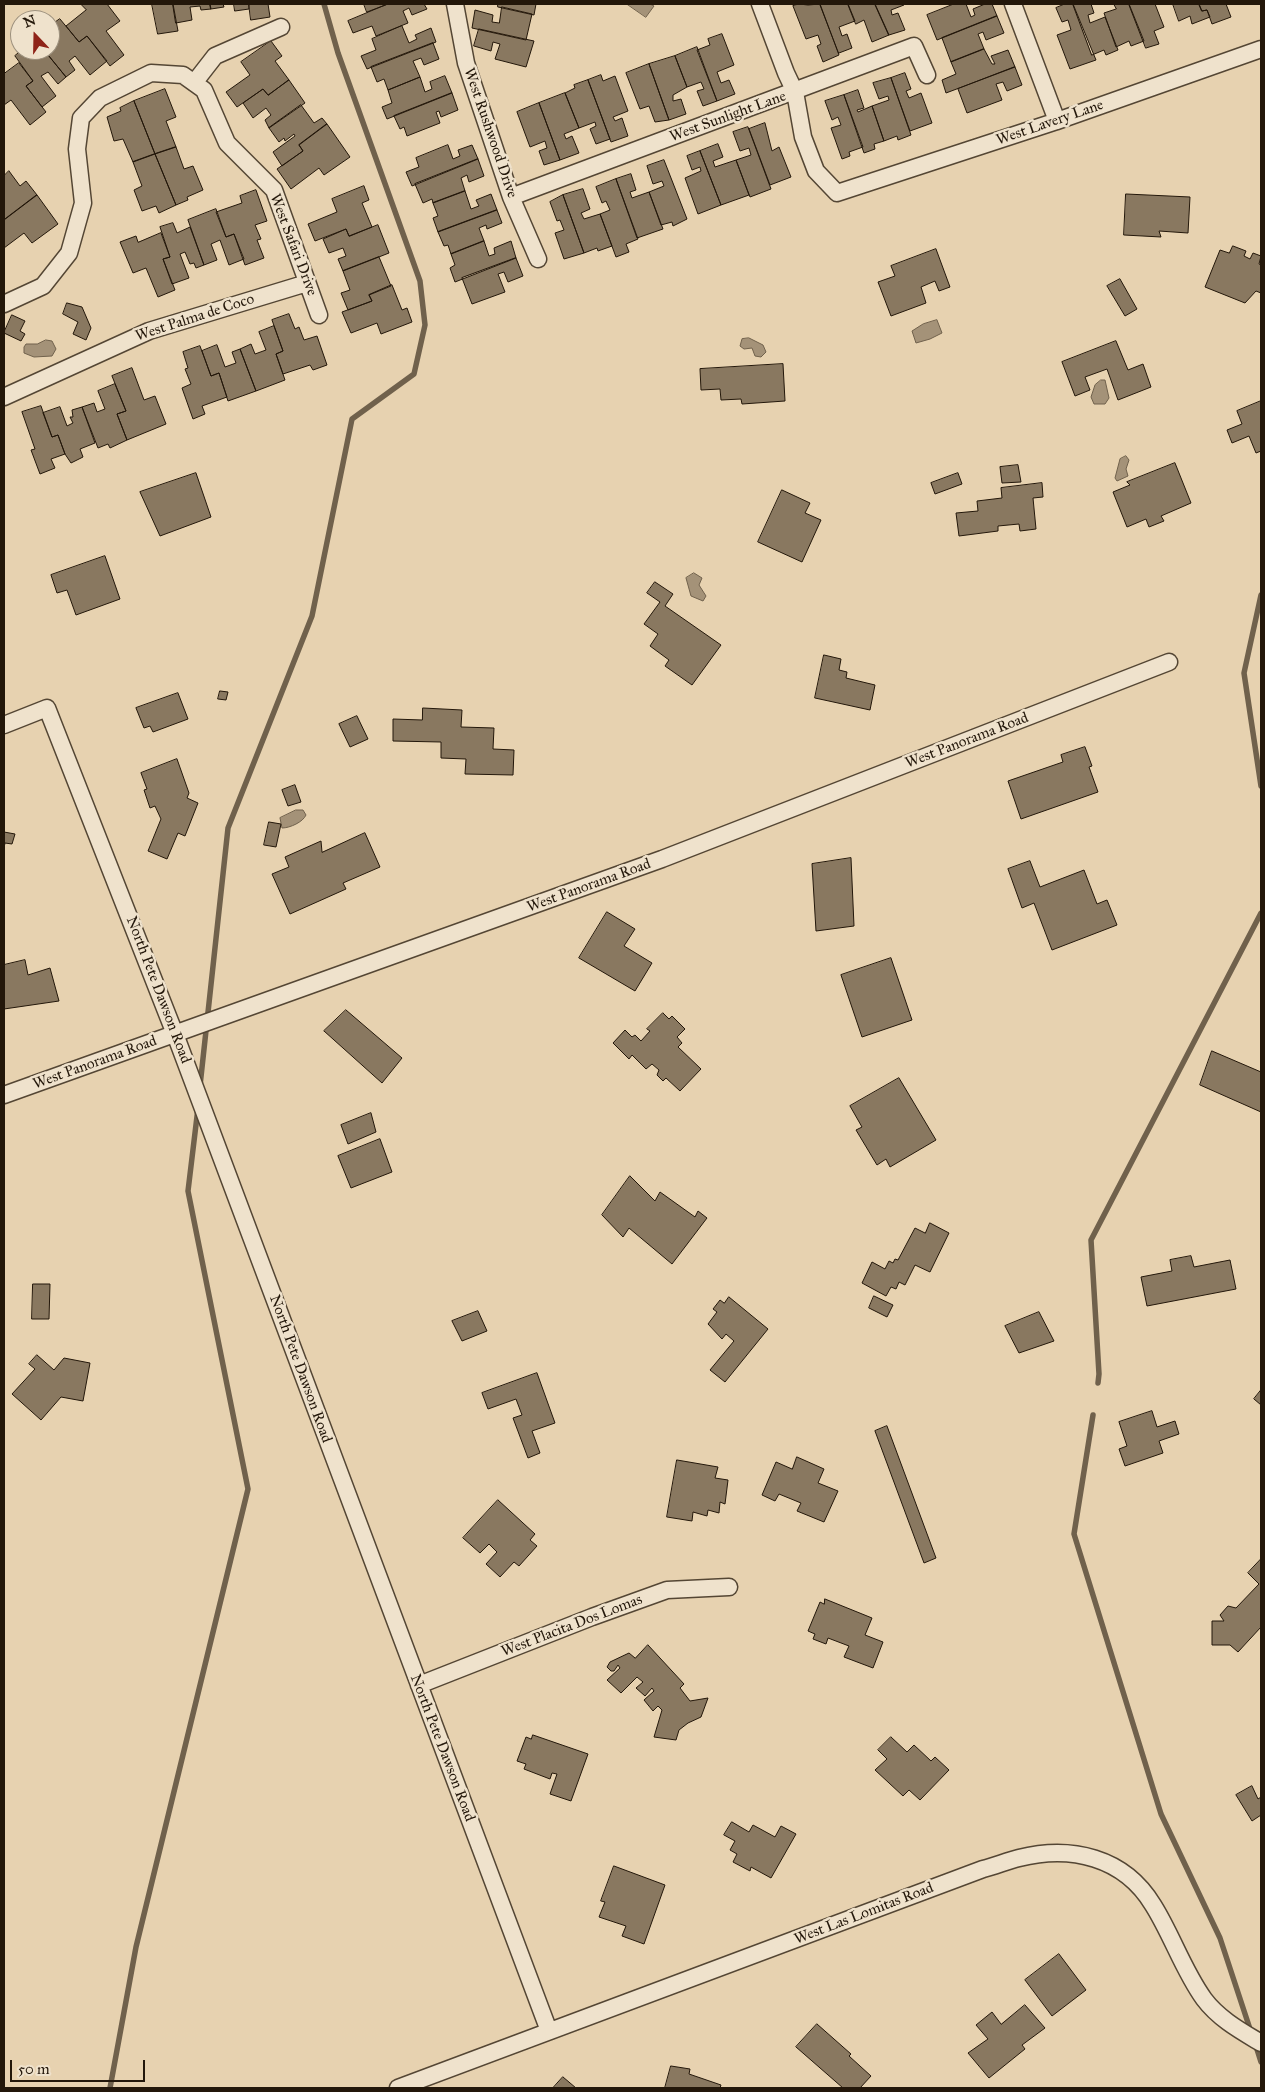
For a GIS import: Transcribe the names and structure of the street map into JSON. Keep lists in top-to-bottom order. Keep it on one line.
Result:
{"streets":{"street":["West Sunlight Lane","West Lavery Lane","West Rushwood Drive","West Safari Drive","West Palma de Coco","West Panorama Road","North Pete Dawson Road","West Placita Dos Lomas","West Las Lomitas Road"]},"crossings":[["West Sunlight Lane","West Lavery Lane"],["West Sunlight Lane","West Rushwood Drive"],["West Safari Drive","West Palma de Coco"],["West Panorama Road","North Pete Dawson Road"],["North Pete Dawson Road","West Placita Dos Lomas"],["North Pete Dawson Road","West Las Lomitas Road"]],"scale_bar":"50 m","north":"top"}
